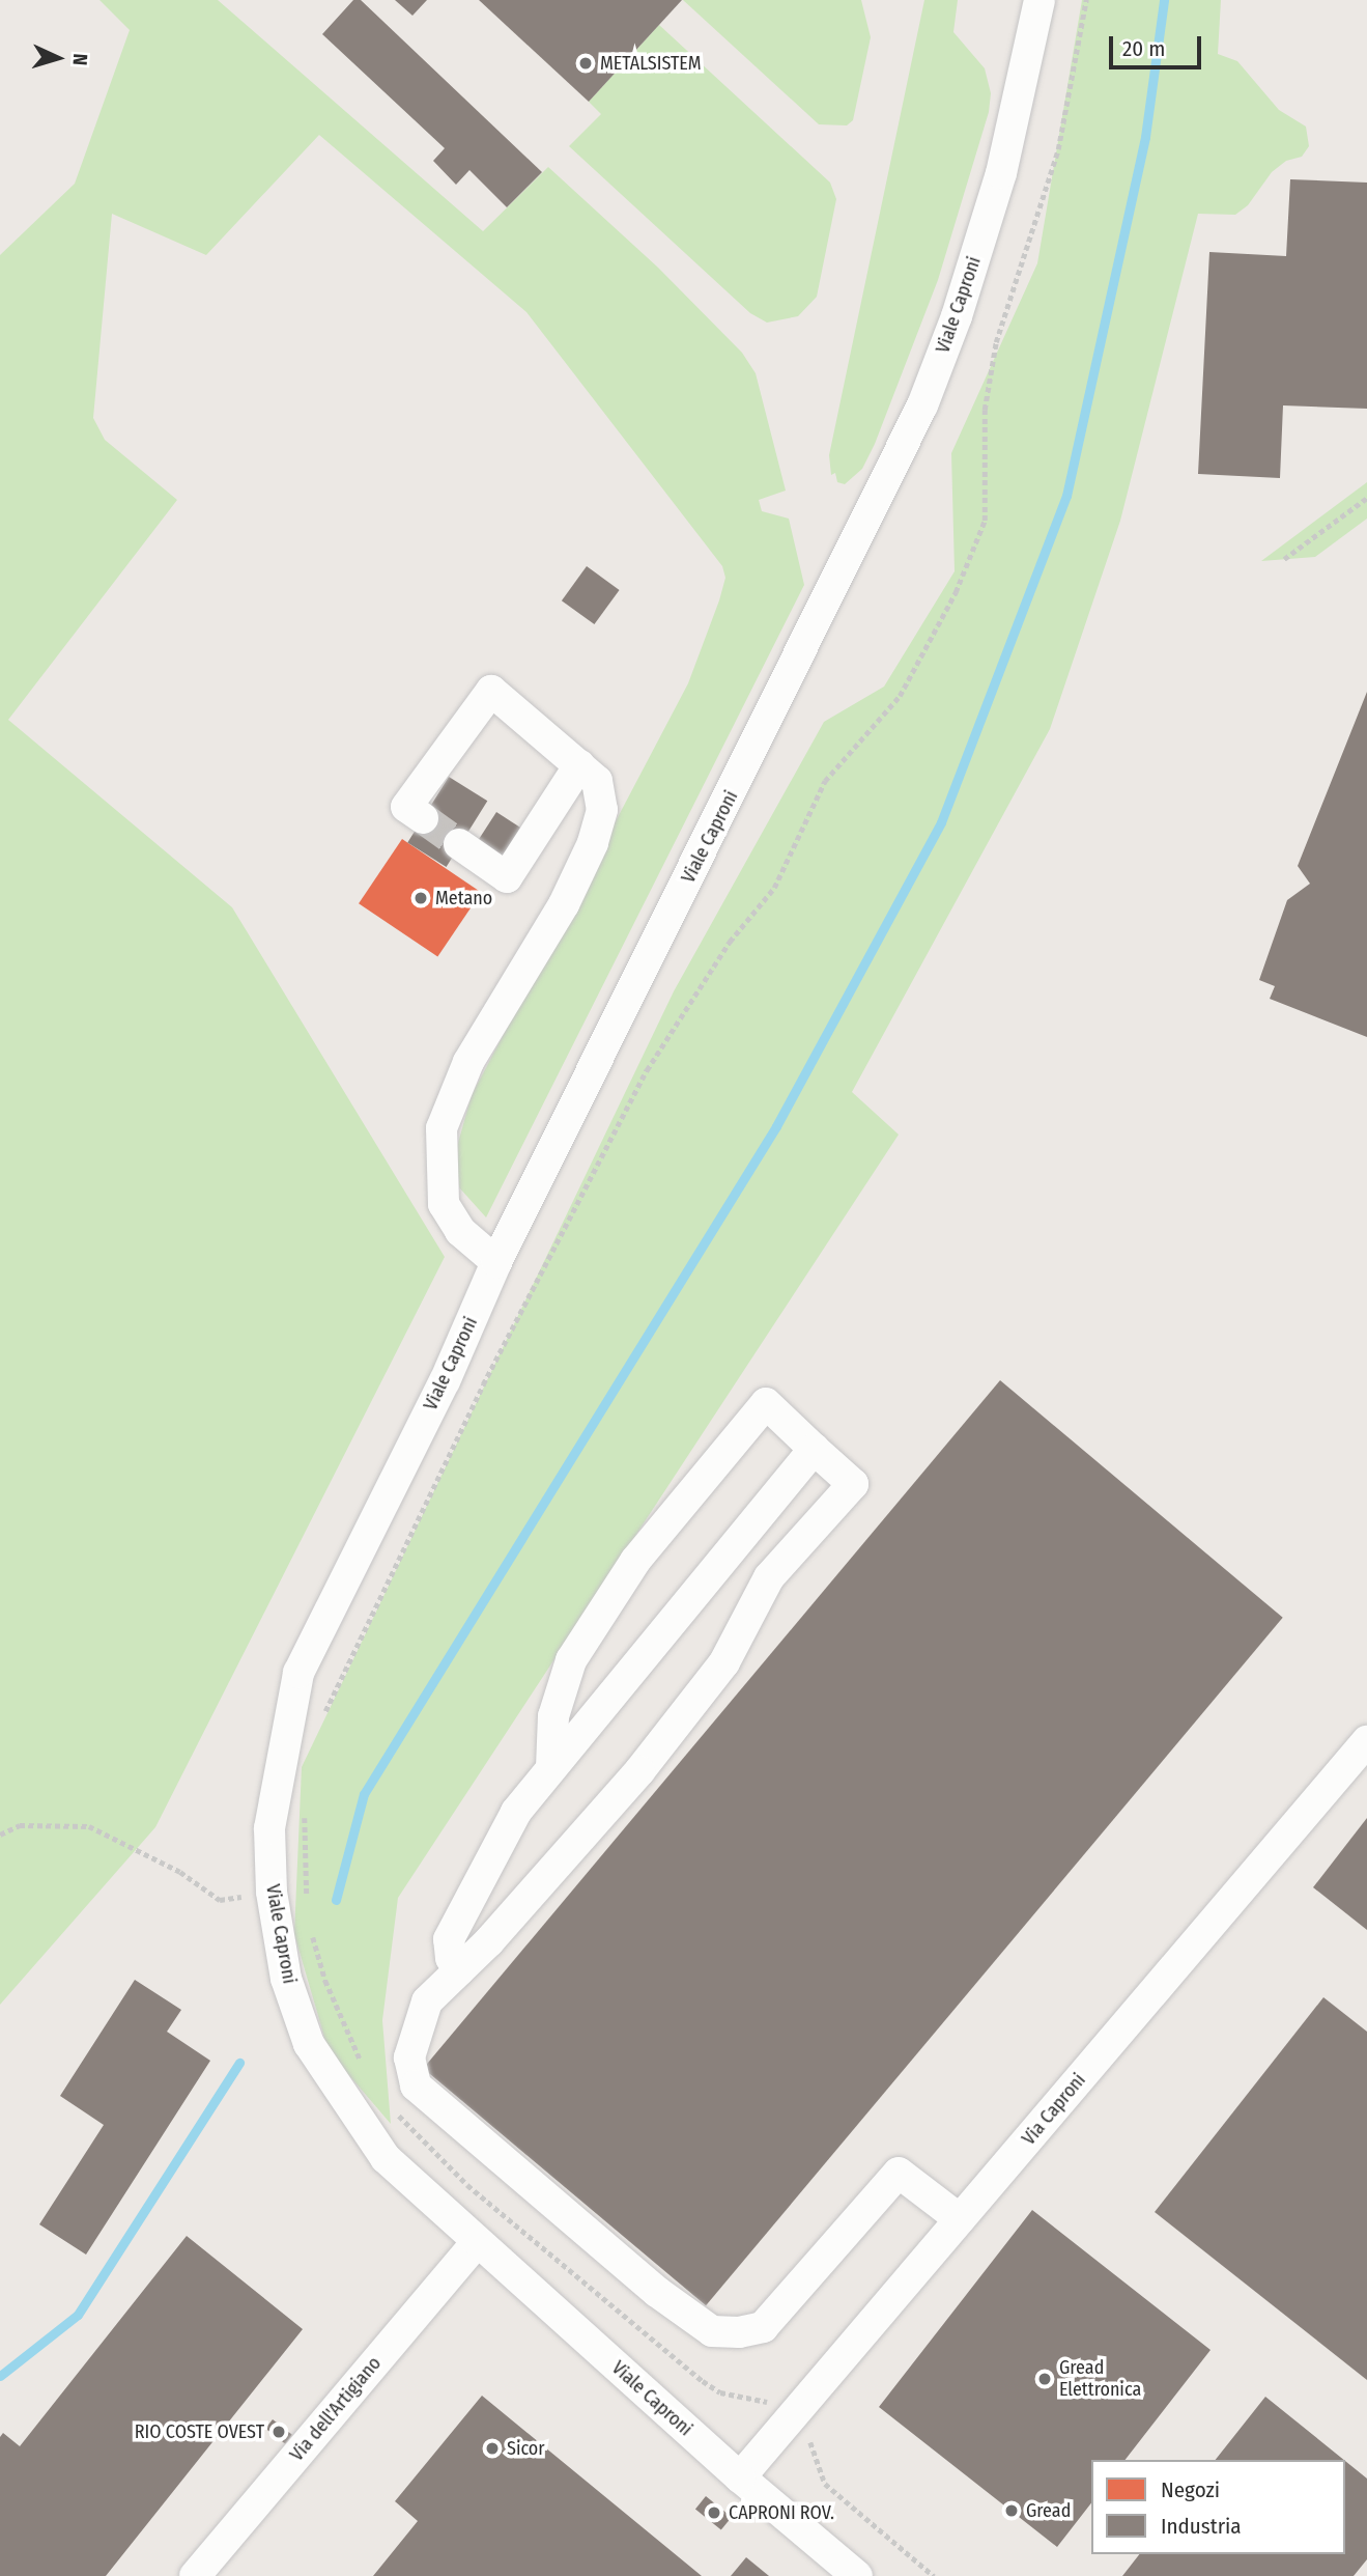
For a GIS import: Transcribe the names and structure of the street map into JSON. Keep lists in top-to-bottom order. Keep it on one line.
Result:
{"streets":{"street":["Viale Caproni","Via Caproni","Via dell'Artigiano"]},"crossings":[["Viale Caproni","Via Caproni"],["Viale Caproni","Via dell'Artigiano"]],"places":["METALSISTEM","Metano","Gread Elettronica","RIO COSTE OVEST","Sicor","Gread","CAPRONI ROV."],"legend":["Negozi","Industria"],"scale_bar":"20 m","north":"right"}
